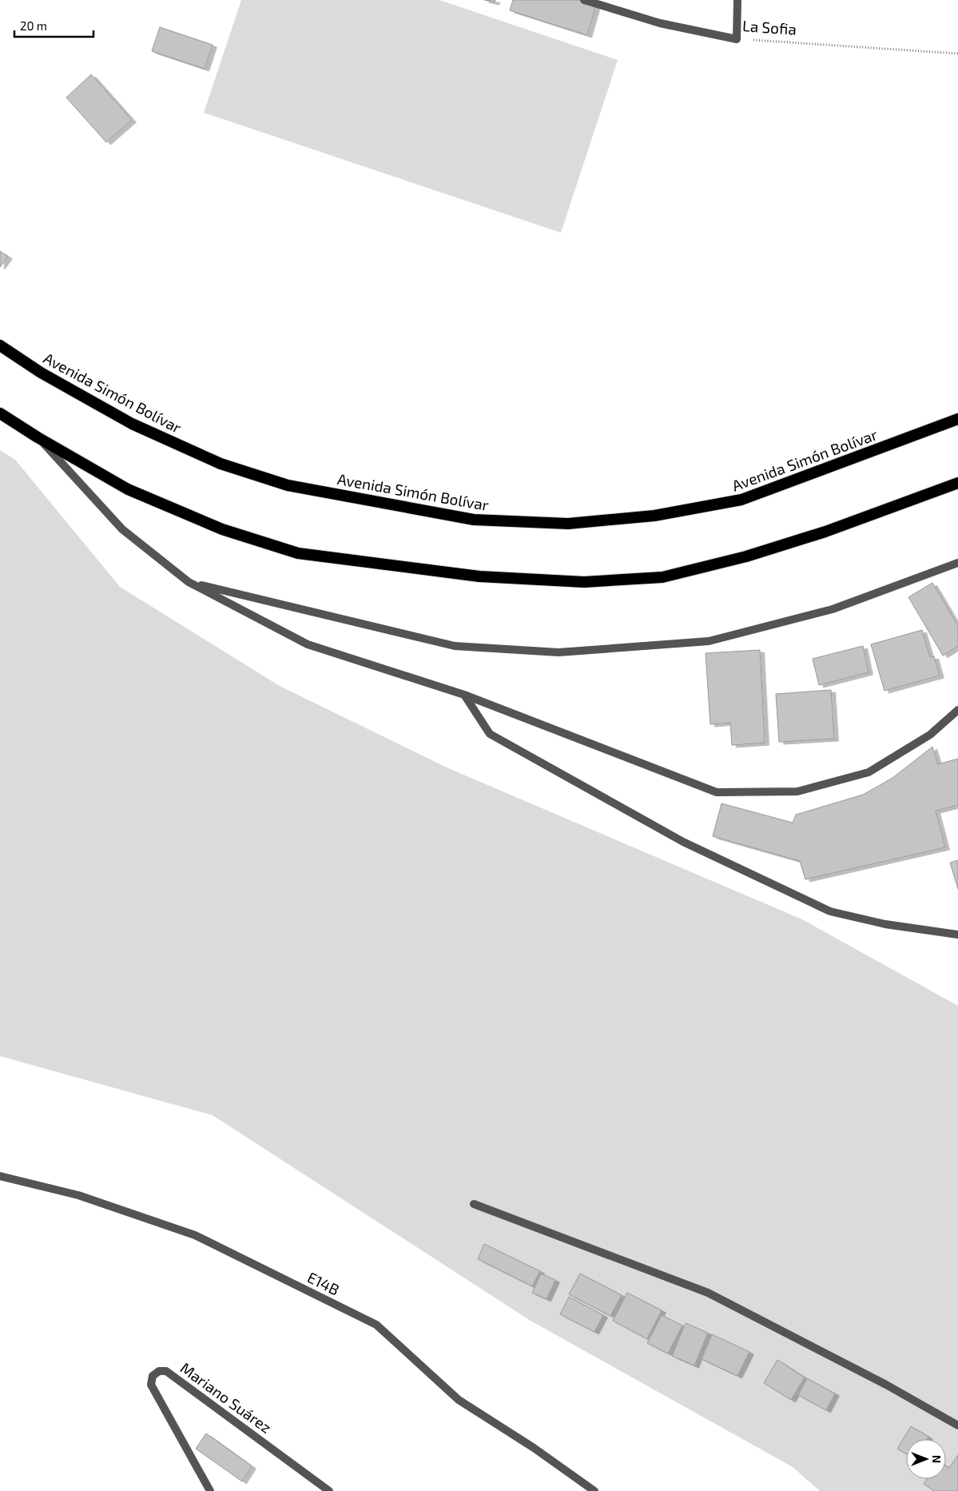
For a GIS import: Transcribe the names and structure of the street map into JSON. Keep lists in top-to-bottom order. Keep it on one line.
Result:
{"streets":{"highway":["Avenida Simón Bolívar"],"street":["La Sofia","E14B","Mariano Suárez"]},"scale_bar":"20 m","north":"right"}
